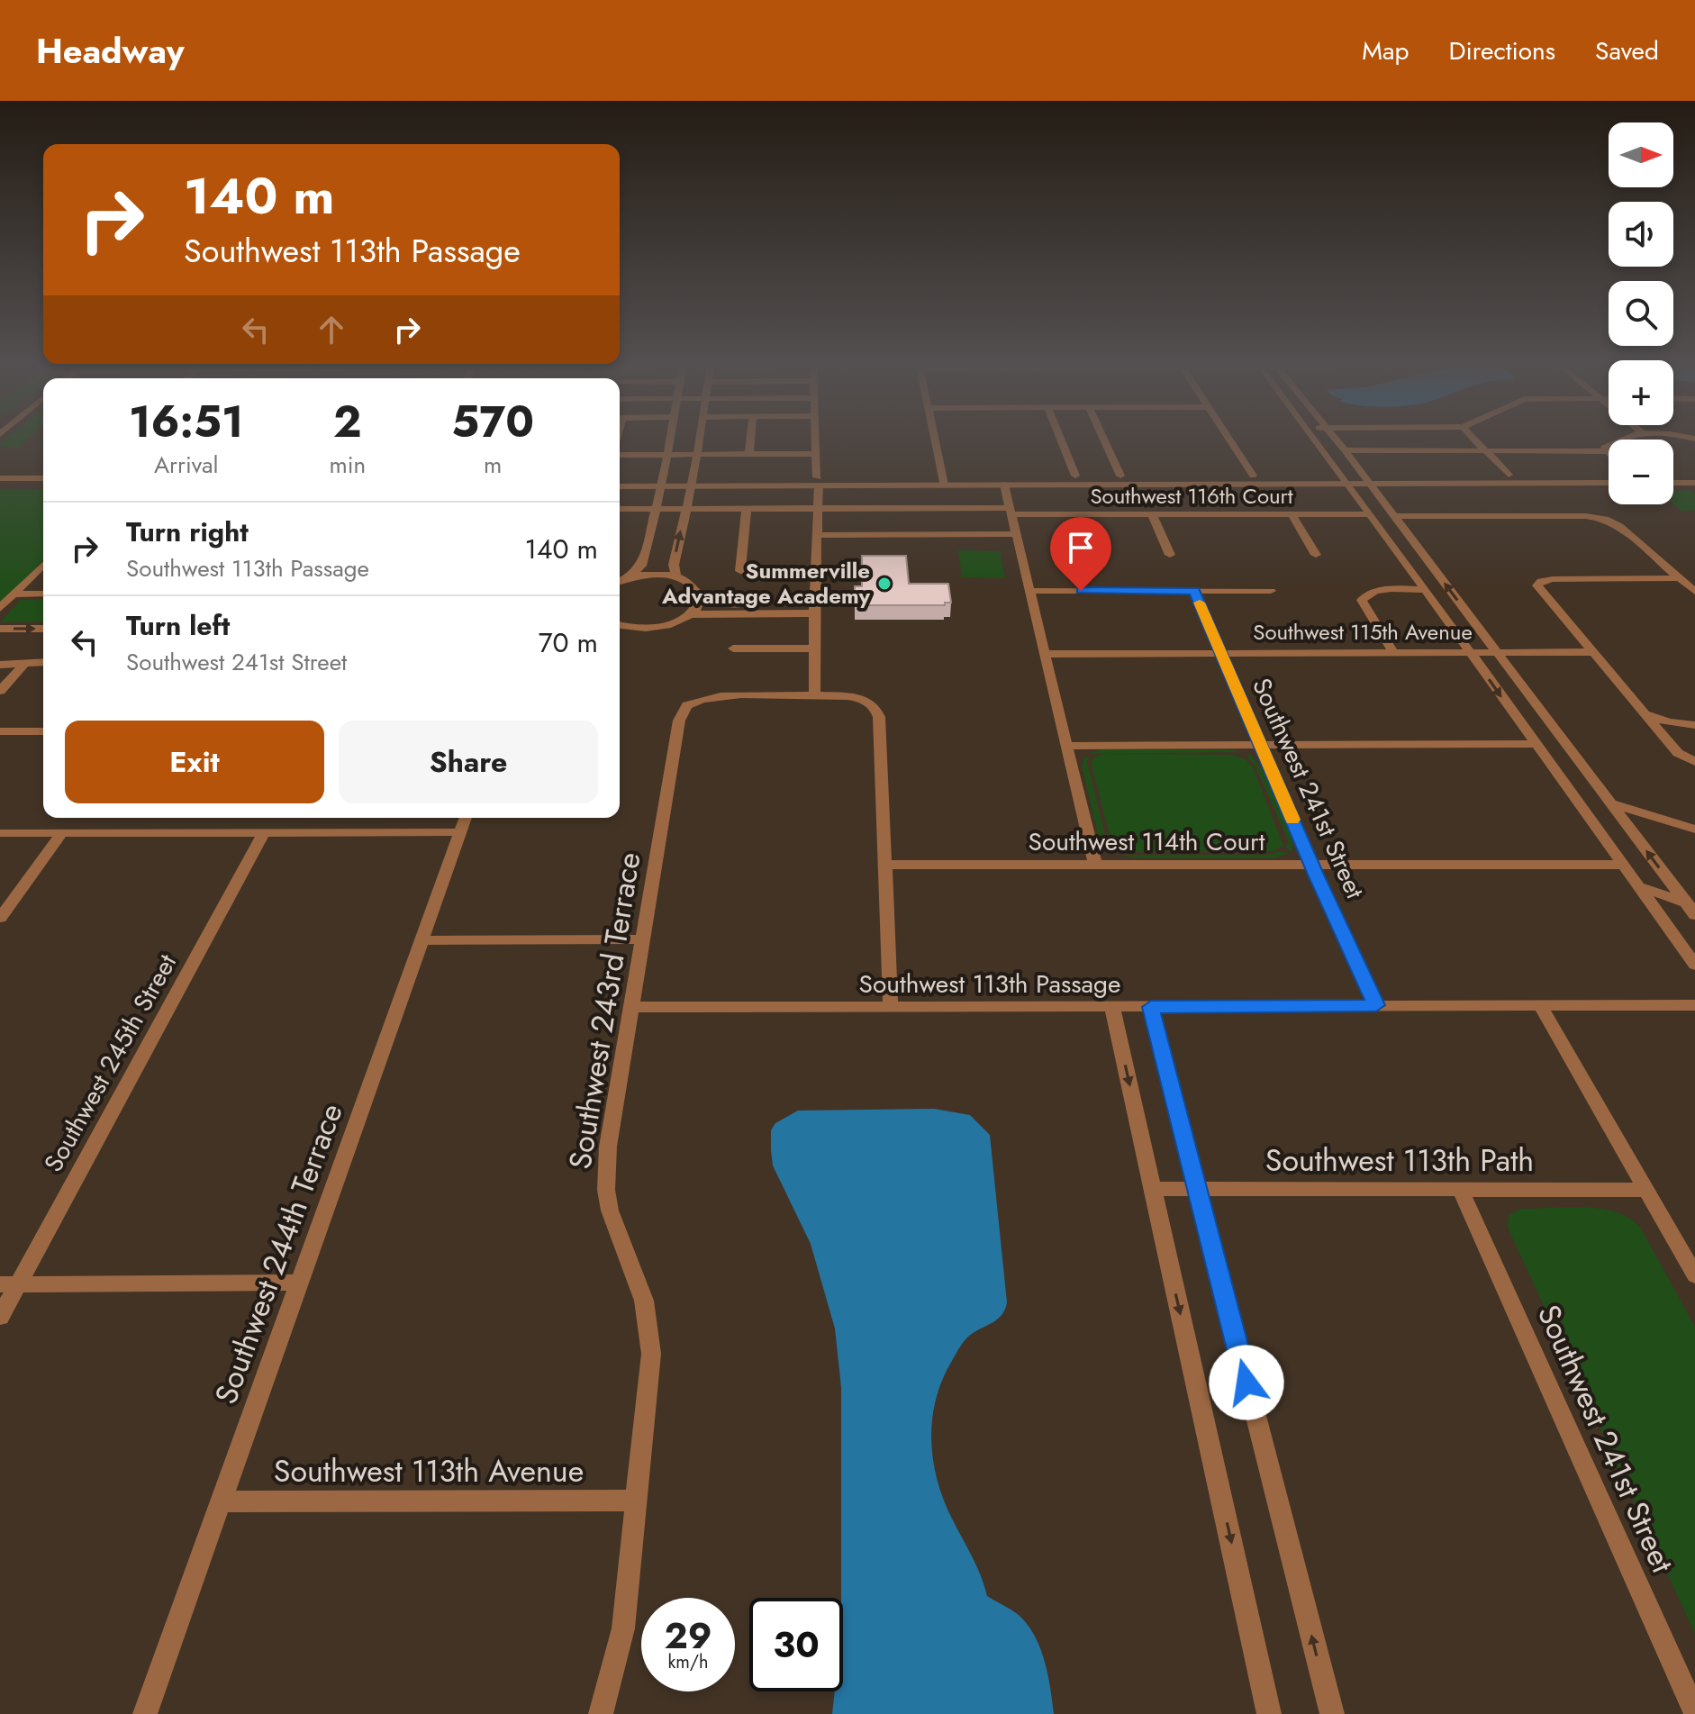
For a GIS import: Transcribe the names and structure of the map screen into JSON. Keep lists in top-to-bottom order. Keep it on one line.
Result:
{"streets":{"street":["Southwest 116th Court","Southwest 115th Avenue","Southwest 241st Street","Southwest 114th Court","Southwest 113th Passage","Southwest 243rd Terrace","Southwest 245th Street","Southwest 113th Path","Southwest 244th Terrace","Southwest 113th Avenue"]},"crossings":[["Southwest 115th Avenue","Southwest 241st Street"],["Southwest 241st Street","Southwest 114th Court"],["Southwest 241st Street","Southwest 113th Passage"],["Southwest 241st Street","Southwest 113th Path"],["Southwest 113th Passage","Southwest 243rd Terrace"],["Southwest 243rd Terrace","Southwest 113th Avenue"],["Southwest 244th Terrace","Southwest 113th Avenue"]],"places":["Summerville Advantage Academy"],"north":"right","page":{"header":"Headway","nav":["Map","Directions","Saved"],"map_buttons":["+","−"],"turn":["140 m","Southwest 113th Passage"],"eta":["16:51","Arrival","2","min","570","m"],"list":[{"name":"Turn right","note":"Southwest 113th Passage","value":"140 m"},{"name":"Turn left","note":"Southwest 241st Street","value":"70 m"}],"buttons":["Exit","Share"],"speed":"29 km/h","limit":"30"}}
